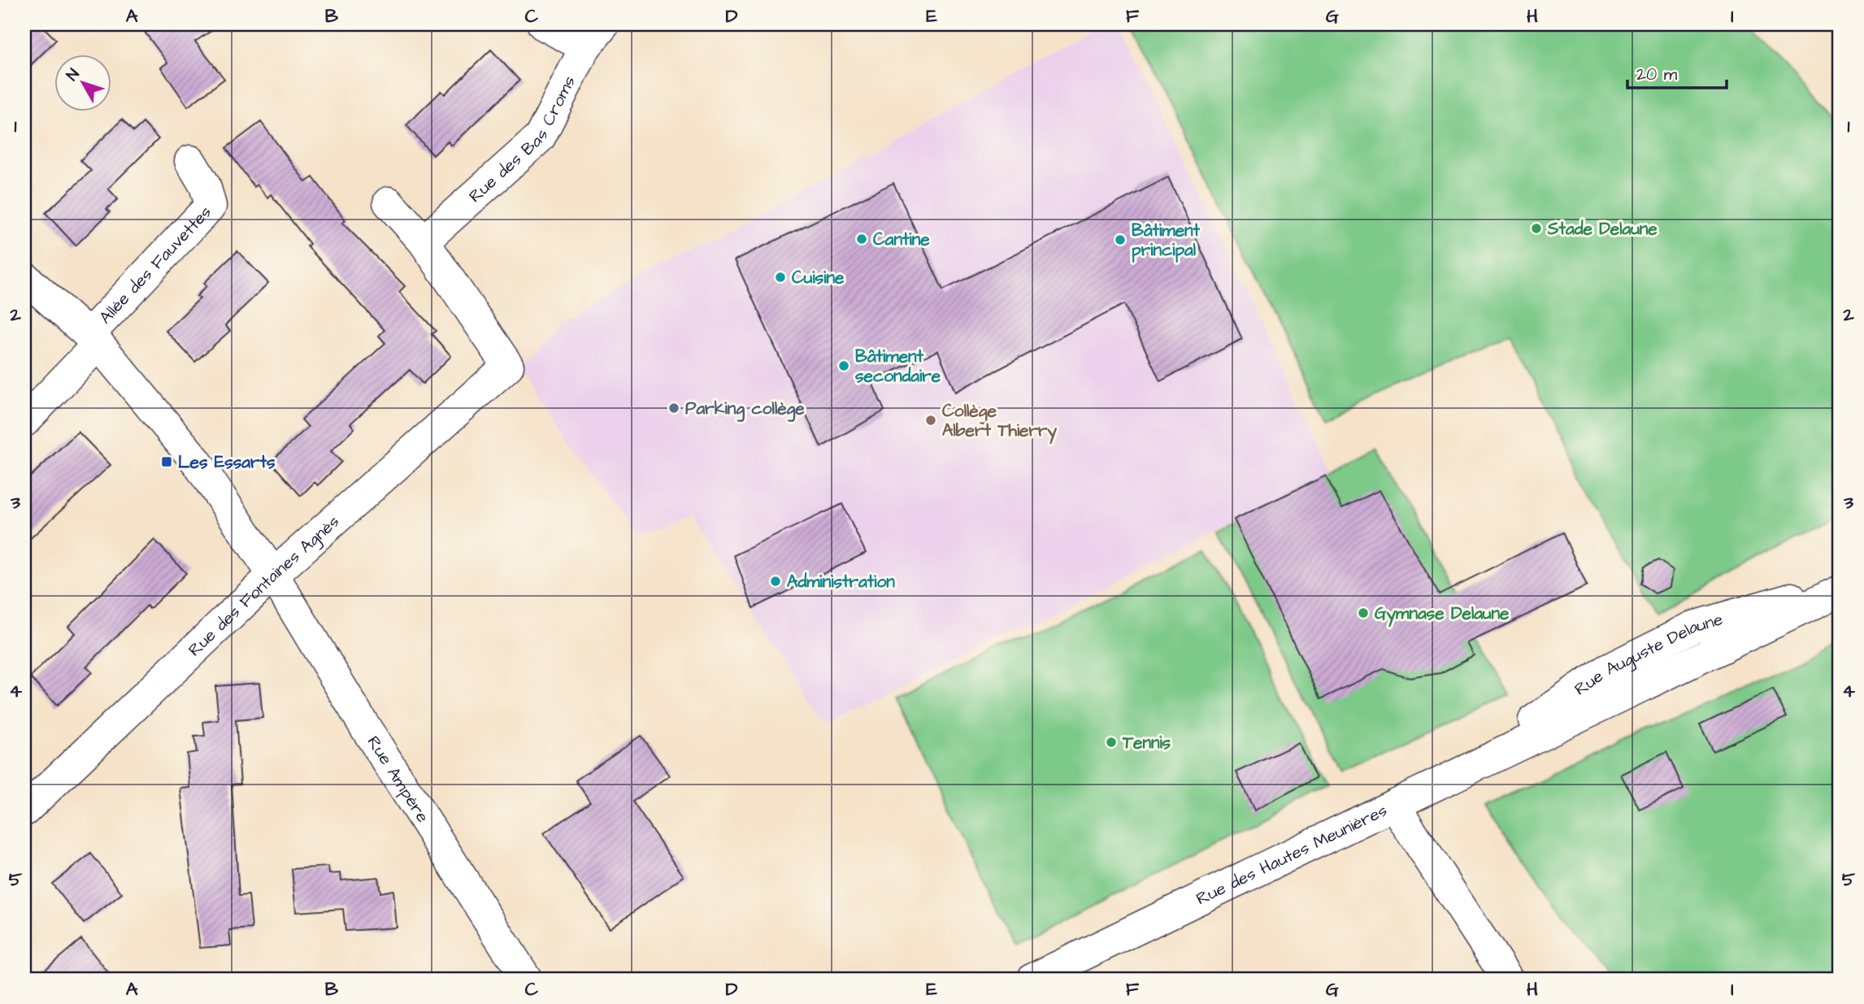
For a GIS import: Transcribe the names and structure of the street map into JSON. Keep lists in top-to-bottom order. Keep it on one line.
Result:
{"streets":{"street":["Rue des Bas Croms","Allée des Fauvettes","Rue des Fontaines Agnès","Rue Auguste Delaune","Rue Ampère","Rue des Hautes Meunières"]},"crossings":[["Rue des Bas Croms","Rue des Fontaines Agnès"],["Allée des Fauvettes","Rue Ampère"],["Rue des Fontaines Agnès","Rue Ampère"],["Rue Auguste Delaune","Rue des Hautes Meunières"]],"places":{"other":["Stade Delaune","Cantine","Bâtiment principal","Cuisine","Bâtiment secondaire","Parking collège","Collège Albert Thierry","Administration","Gymnase Delaune","Tennis"],"transit":["Les Essarts"]},"scale_bar":"20 m","north":"top left","grid":{"columns":["A","B","C","D","E","F","G","H","I"],"rows":["1","2","3","4","5"]}}
